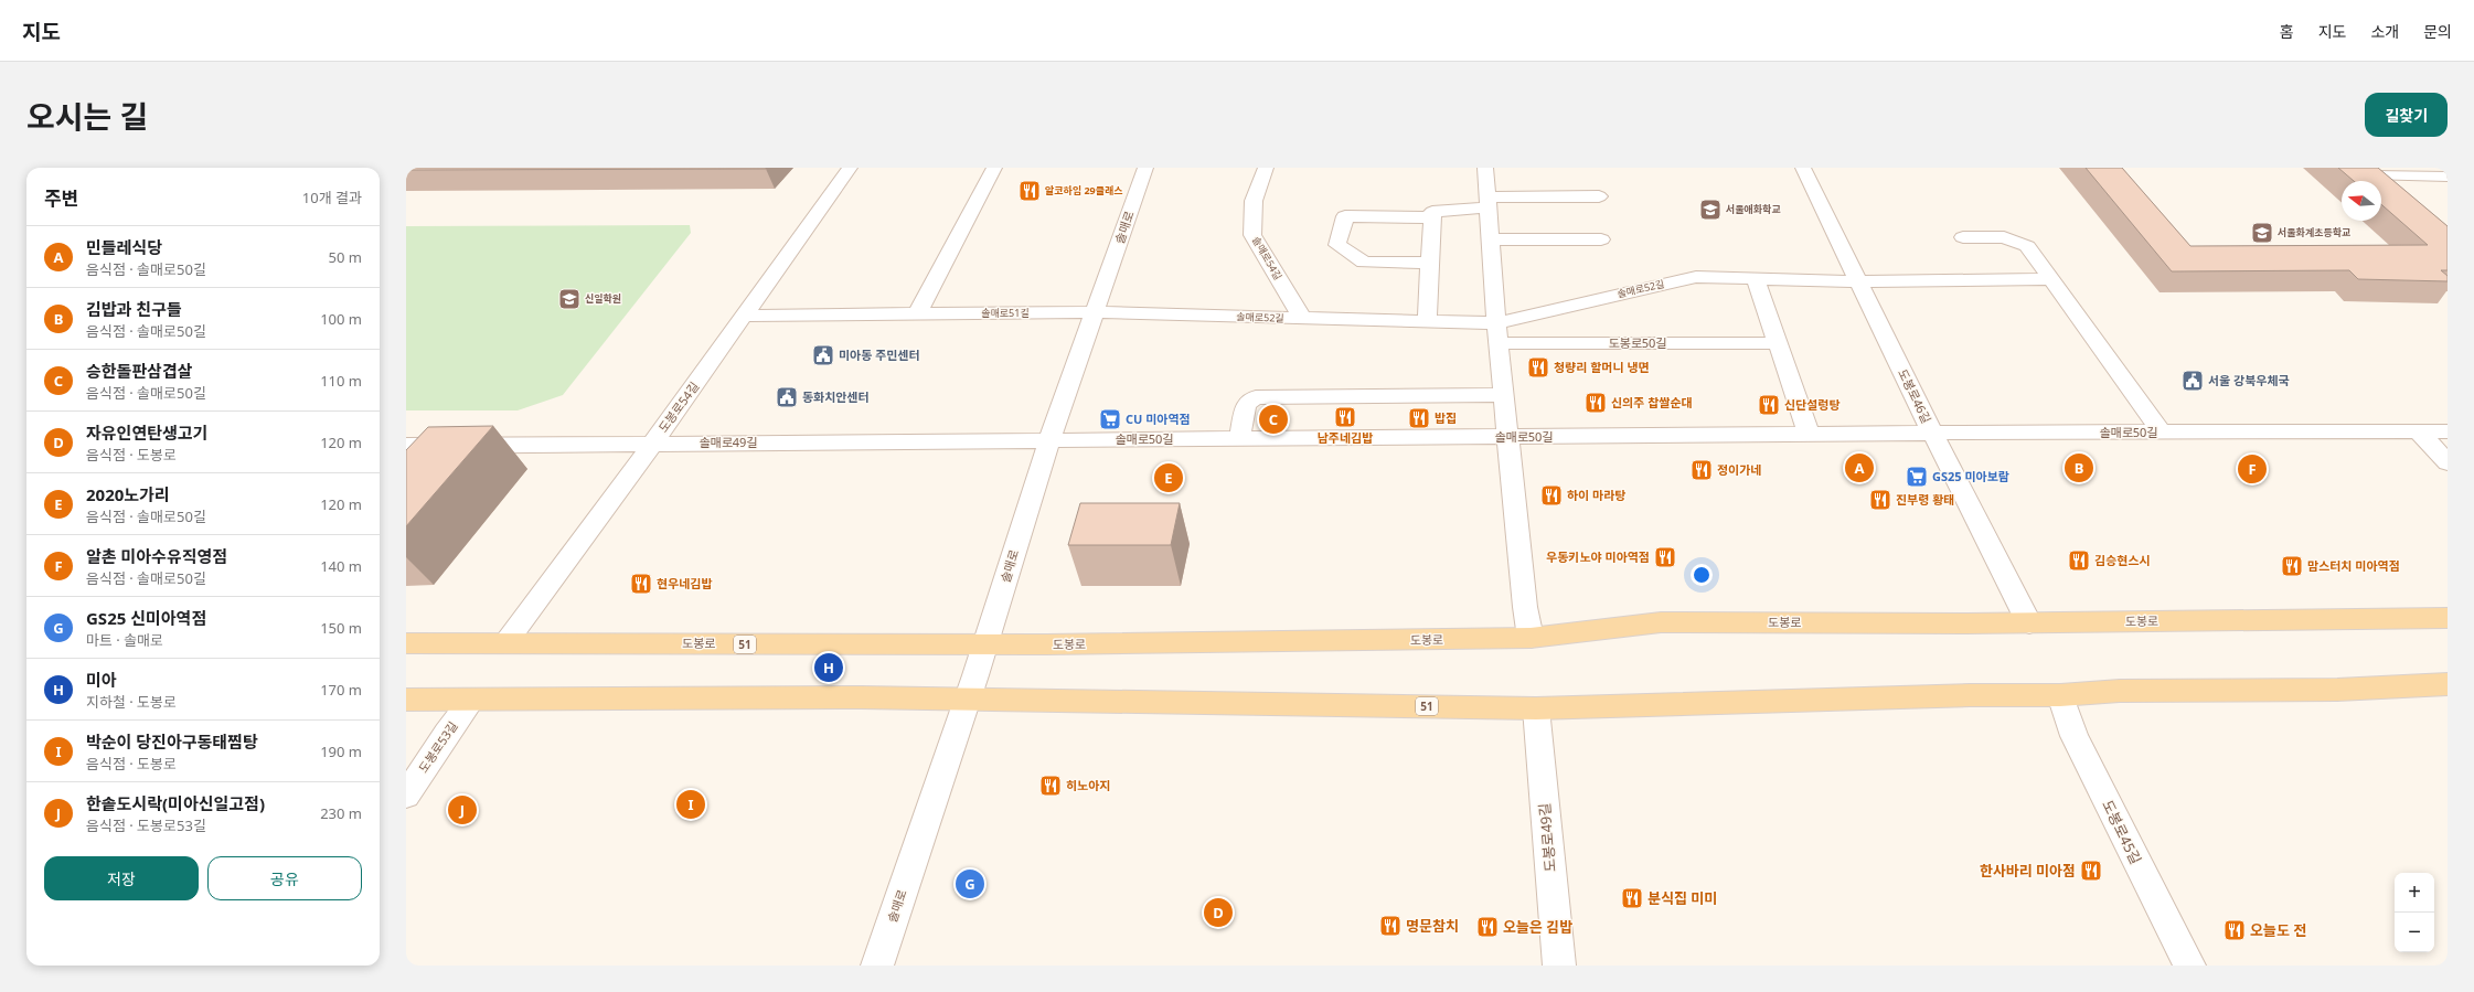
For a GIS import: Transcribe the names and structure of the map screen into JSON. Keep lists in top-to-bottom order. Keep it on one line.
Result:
{"streets":{"main road":["도봉로","51"],"street":["솔매로","솔매로54길","솔매로52길","솔매로51길","도봉로50길","도봉로46길","도봉로54길","솔매로50길","솔매로49길","도봉로53길","도봉로45길","도봉로49길"]},"crossings":[["솔매로","솔매로52길"],["솔매로","솔매로51길"],["솔매로","솔매로50길"],["솔매로","솔매로49길"],["솔매로","도봉로"],["솔매로","51"],["솔매로54길","솔매로52길"],["솔매로52길","솔매로51길"],["솔매로52길","도봉로50길"],["솔매로52길","도봉로46길"],["솔매로51길","도봉로54길"],["도봉로46길","솔매로50길"],["도봉로46길","도봉로"],["도봉로54길","솔매로49길"],["도봉로54길","도봉로"],["솔매로50길","솔매로49길"],["51","도봉로53길"],["51","도봉로45길"],["51","도봉로49길"]],"places":{"restaurant":["알코하임 29클래스","청량리 할머니 냉면","신의주 찹쌀순대","신단설렁탕","남주네김밥","밥집","정이가네","하이 마라탕","진부령 황태","우동키노야 미아역점","김승현스시","맘스터치 미아역점","현우네김밥","히노아지","한사바리 미아점","분식집 미미","명문참치","오늘은 김밥","오늘도 전"],"school or university":["서울애화학교","서울화계초등학교","신일학원"],"public building":["미아동 주민센터","서울 강북우체국","동화치안센터"],"supermarket":["CU 미아역점","GS25 미아보람"]},"north":"left","page":{"header":"지도","nav":["홈","지도","소개","문의"],"title":"오시는 길","buttons":["길찾기",["저장","공유"]],"heading":["주변","10개 결과"],"list":[{"mark":"A","name":"민들레식당","note":"음식점 · 솔매로50길","value":"50 m"},{"mark":"B","name":"김밥과 친구들","note":"음식점 · 솔매로50길","value":"100 m"},{"mark":"C","name":"승한돌판삼겹살","note":"음식점 · 솔매로50길","value":"110 m"},{"mark":"D","name":"자유인연탄생고기","note":"음식점 · 도봉로","value":"120 m"},{"mark":"E","name":"2020노가리","note":"음식점 · 솔매로50길","value":"120 m"},{"mark":"F","name":"알촌 미아수유직영점","note":"음식점 · 솔매로50길","value":"140 m"},{"mark":"G","name":"GS25 신미아역점","note":"마트 · 솔매로","value":"150 m"},{"mark":"H","name":"미아","note":"지하철 · 도봉로","value":"170 m"},{"mark":"I","name":"박순이 당진아구동태찜탕","note":"음식점 · 도봉로","value":"190 m"},{"mark":"J","name":"한솥도시락(미아신일고점)","note":"음식점 · 도봉로53길","value":"230 m"}],"pins":["C","A","B","F","E","H","I","J","G","D"],"map_buttons":["+","−"]}}
